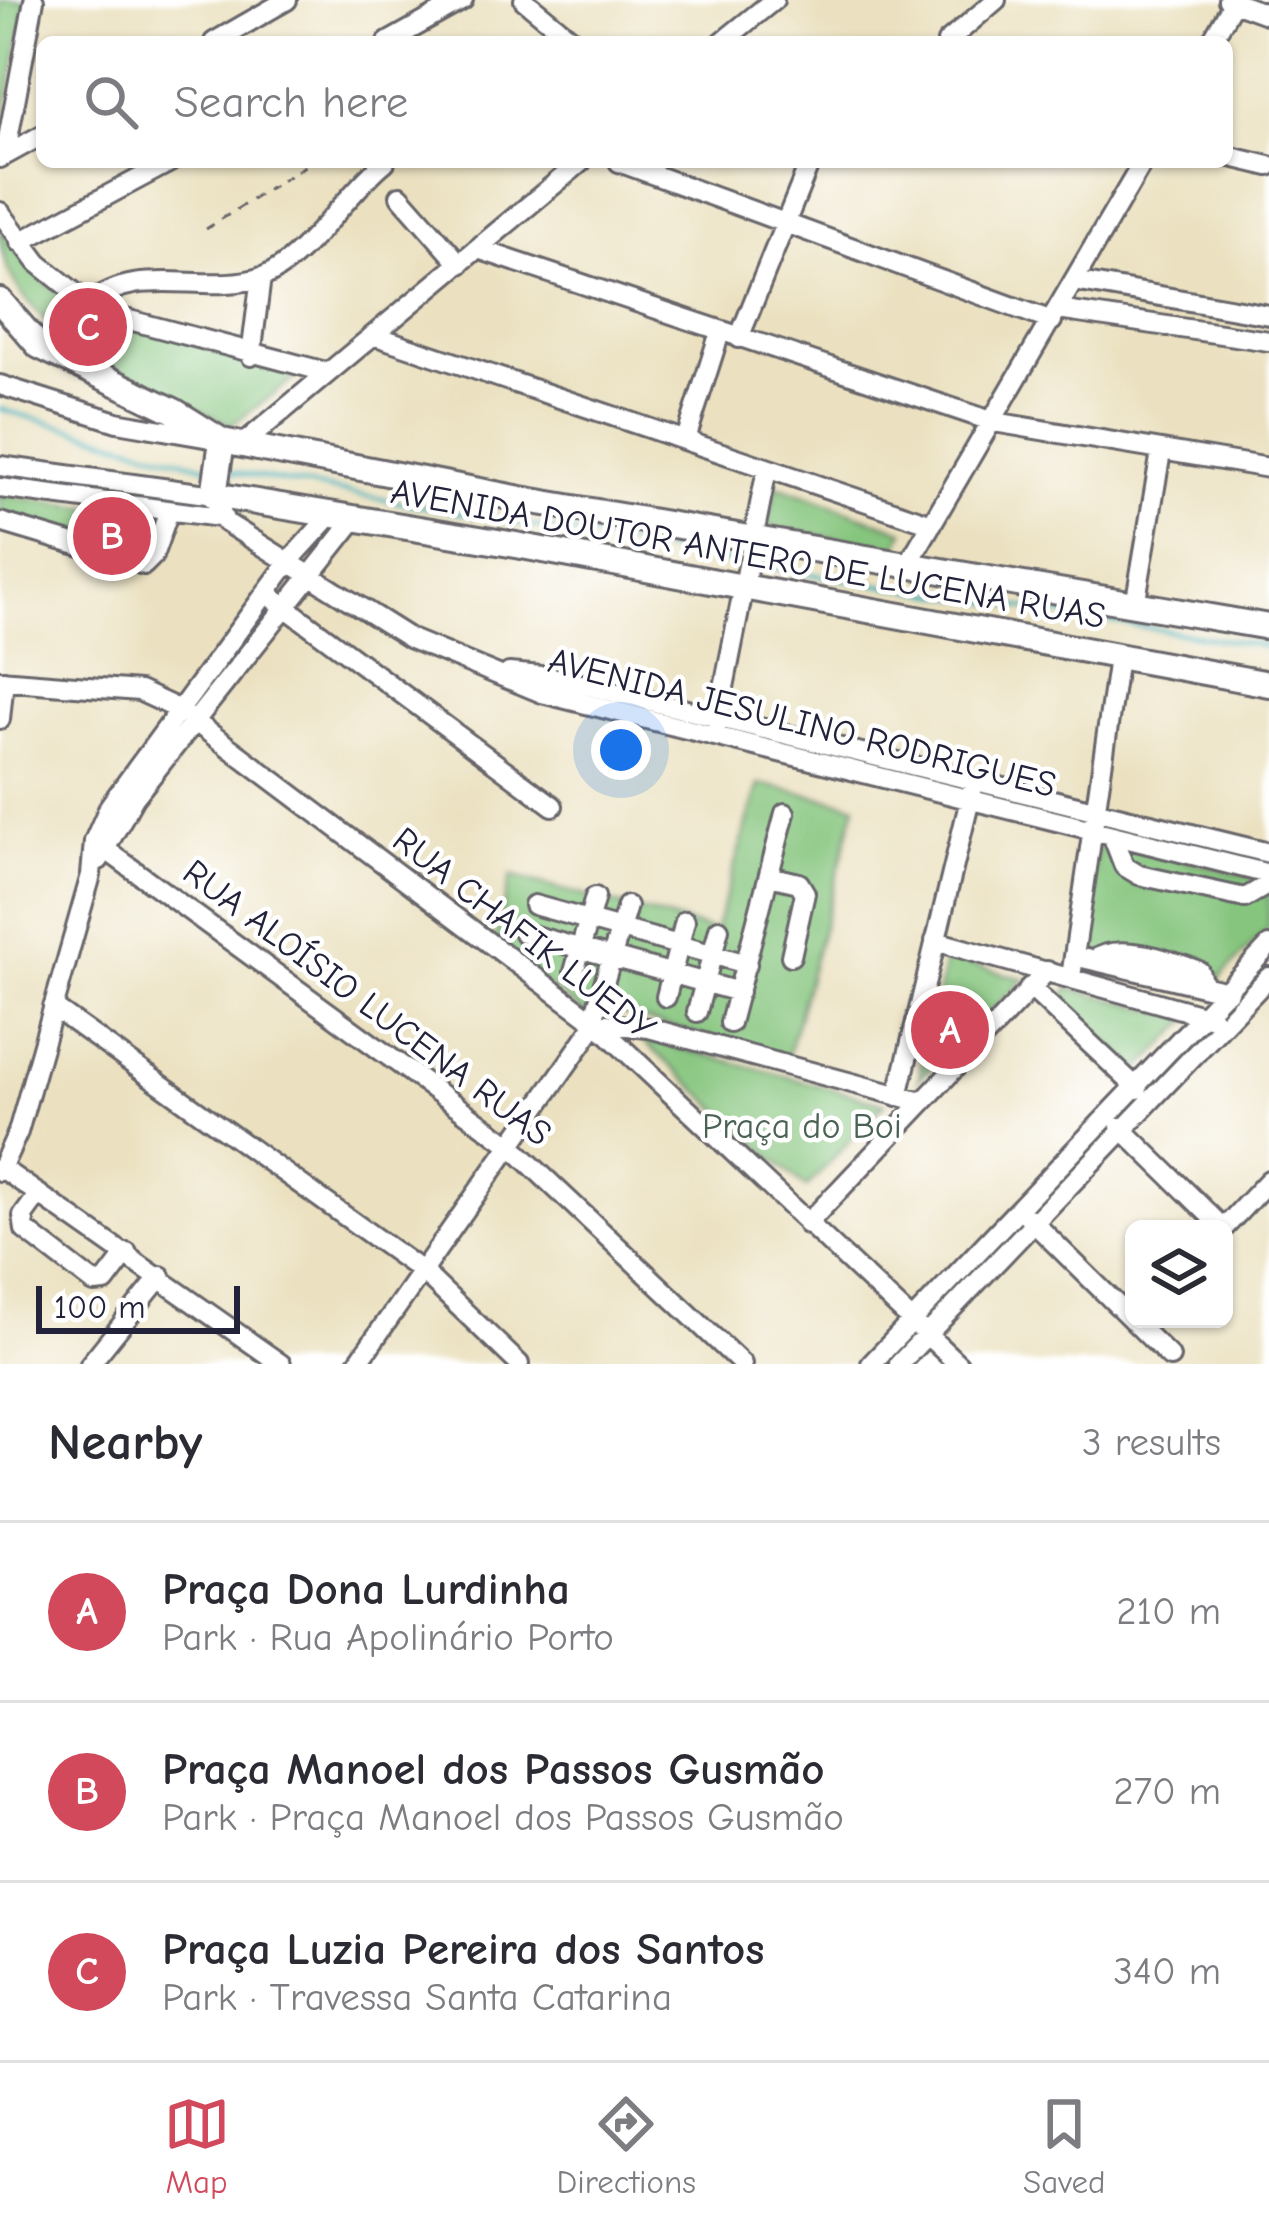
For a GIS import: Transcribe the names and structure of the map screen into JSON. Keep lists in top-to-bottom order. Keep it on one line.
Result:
{"streets":{"main road":["AVENIDA DOUTOR ANTERO DE LUCENA RUAS"],"street":["AVENIDA JESULINO RODRIGUES","RUA CHAFIK LUEDY","RUA ALOÍSIO LUCENA RUAS"]},"crossings":[["AVENIDA DOUTOR ANTERO DE LUCENA RUAS","AVENIDA JESULINO RODRIGUES"]],"parks":["Praça do Boi"],"scale_bar":"100 m","page":{"search":"Search here","pins":["C","B","A"],"scale":"100 m","heading":["Nearby","3 results"],"list":[{"mark":"A","name":"Praça Dona Lurdinha","note":"Park · Rua Apolinário Porto","value":"210 m"},{"mark":"B","name":"Praça Manoel dos Passos Gusmão","note":"Park · Praça Manoel dos Passos Gusmão","value":"270 m"},{"mark":"C","name":"Praça Luzia Pereira dos Santos","note":"Park · Travessa Santa Catarina","value":"340 m"}],"nav":["Map","Directions","Saved"]}}
